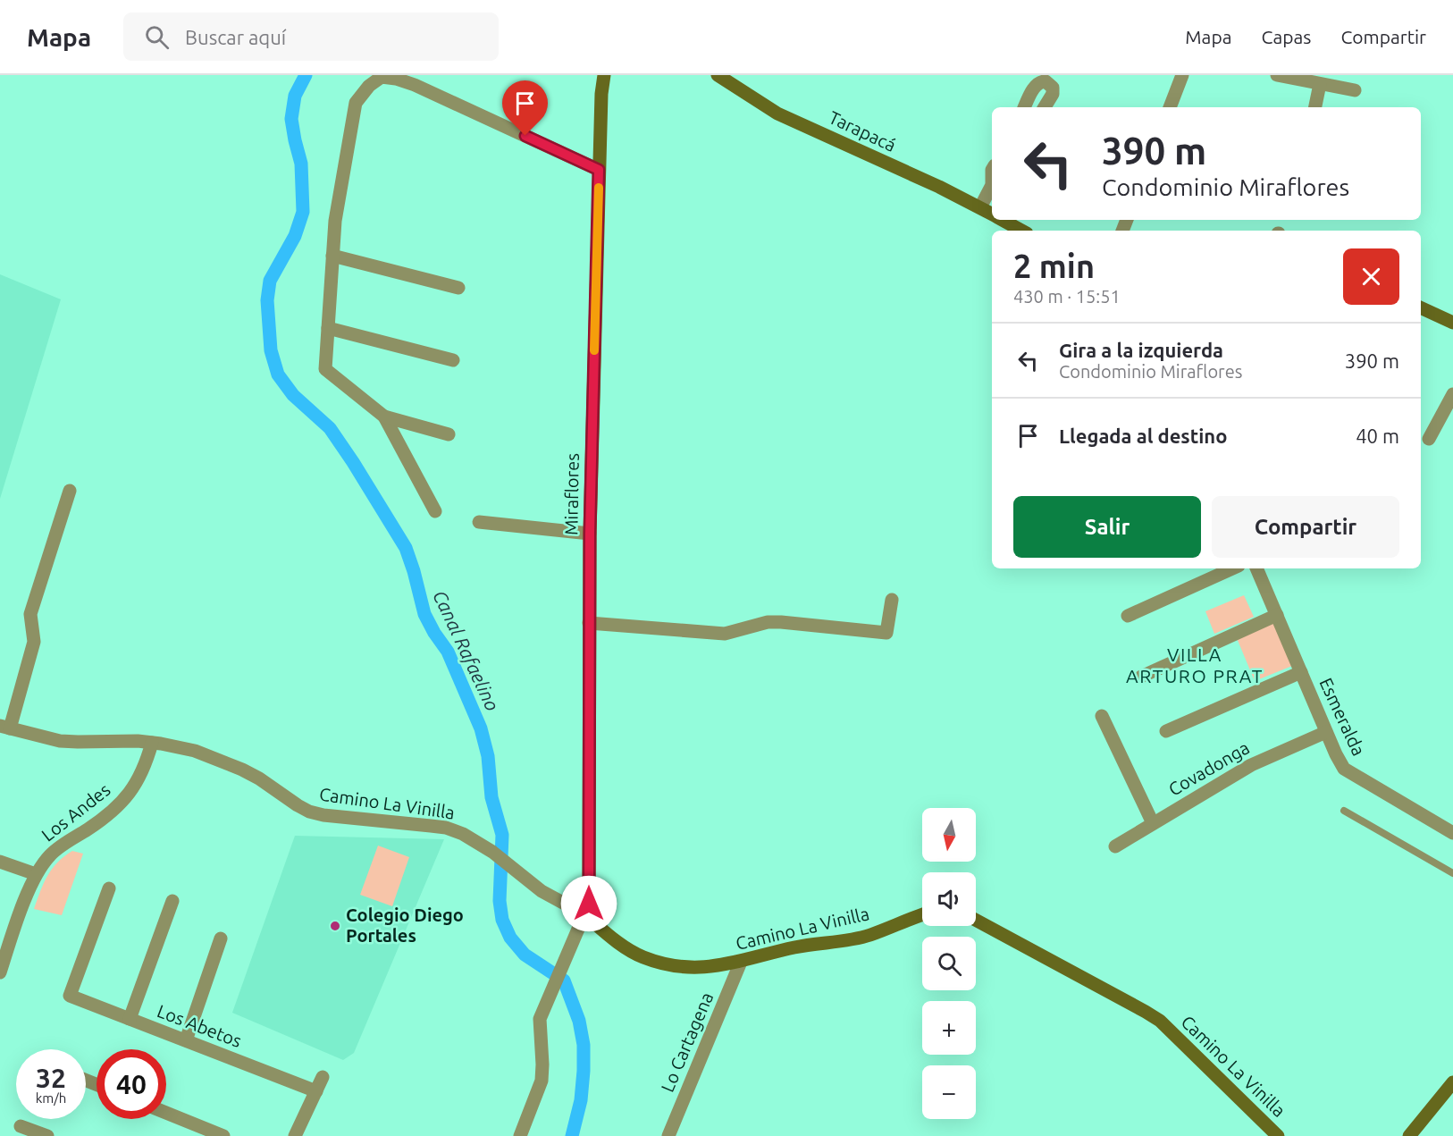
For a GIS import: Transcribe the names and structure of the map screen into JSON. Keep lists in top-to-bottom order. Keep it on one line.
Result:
{"streets":{"street":["Tarapacá","Miraflores","Esmeralda","Covadonga","Camino La Vinilla","Los Andes","Los Abetos","Lo Cartagena"]},"crossings":[["Miraflores","Camino La Vinilla"],["Esmeralda","Covadonga"],["Camino La Vinilla","Los Andes"],["Camino La Vinilla","Lo Cartagena"]],"districts":["VILLA ARTURO PRAT"],"water":["Canal Rafaelino"],"places":["Colegio Diego Portales"],"north":"bottom","page":{"header":"Mapa","search":"Buscar aquí","nav":["Mapa","Capas","Compartir"],"turn":["390 m","Condominio Miraflores"],"heading":["2 min","430 m · 15:51"],"list":[{"name":"Gira a la izquierda","note":"Condominio Miraflores","value":"390 m"},{"name":"Llegada al destino","value":"40 m"}],"buttons":["Salir","Compartir"],"map_buttons":["+","−"],"speed":"32 km/h","limit":"40"}}
